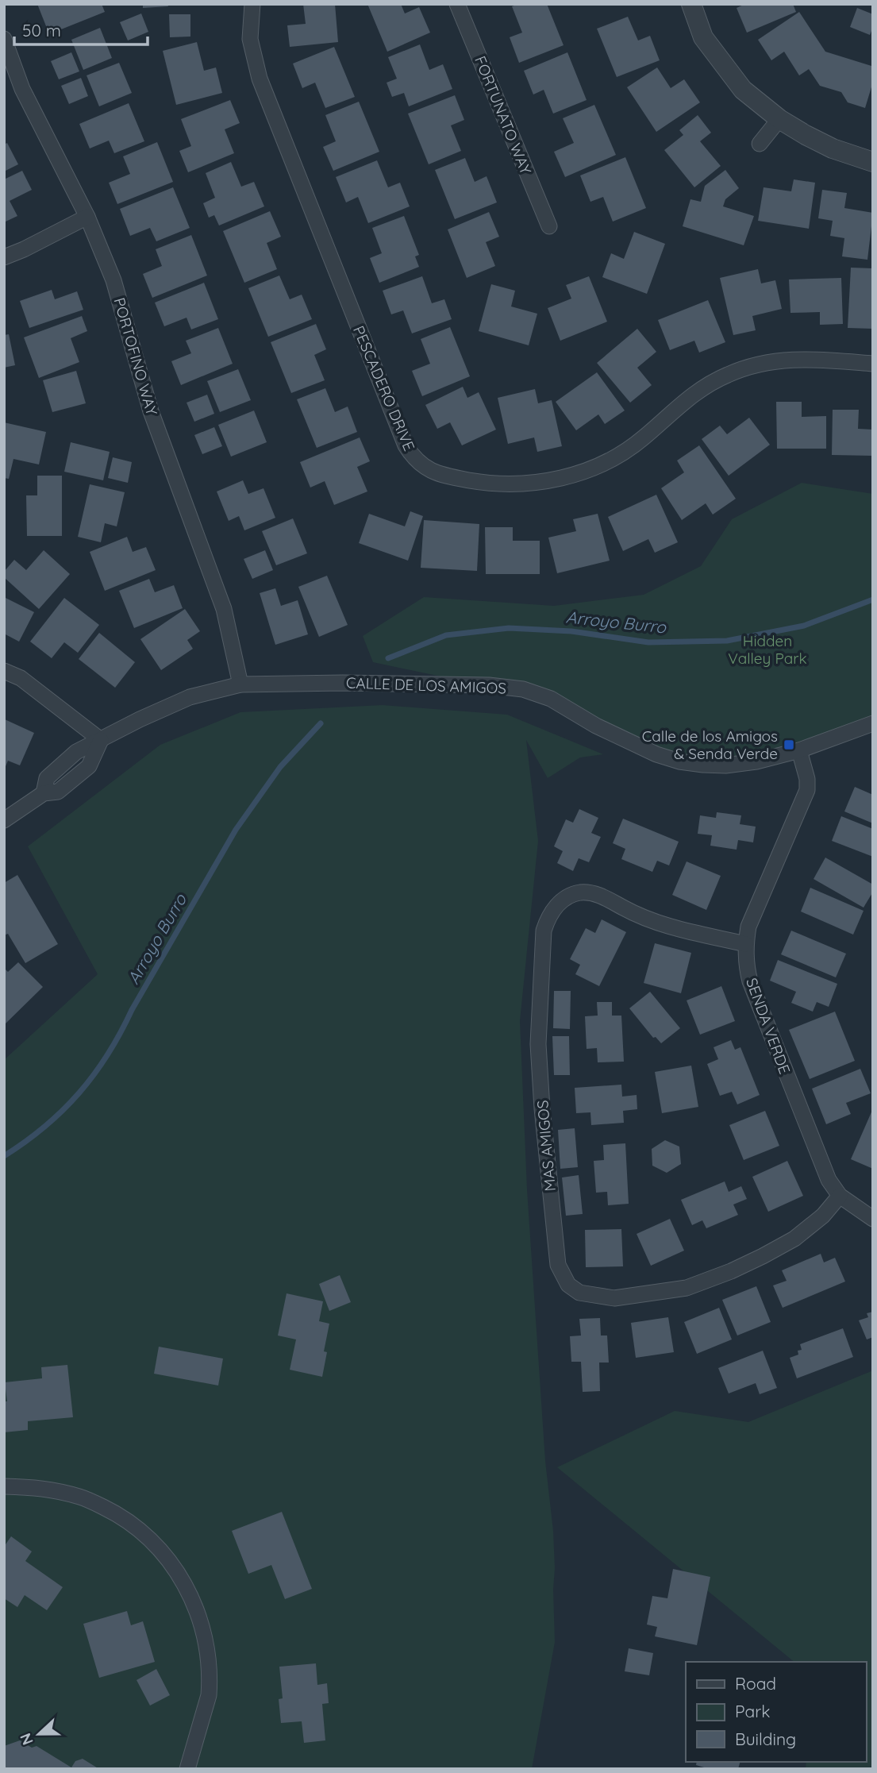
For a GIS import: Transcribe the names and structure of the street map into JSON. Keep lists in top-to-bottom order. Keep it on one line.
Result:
{"streets":{"street":["FORTUNATO WAY","PORTOFINO WAY","PESCADERO DRIVE","CALLE DE LOS AMIGOS","SENDA VERDE","MAS AMIGOS"]},"crossings":[["PORTOFINO WAY","CALLE DE LOS AMIGOS"],["CALLE DE LOS AMIGOS","SENDA VERDE"],["SENDA VERDE","MAS AMIGOS"]],"water":["Arroyo Burro"],"parks":["Hidden Valley Park"],"places":{"transit":["Calle de los Amigos & Senda Verde"]},"legend":["Road","Park","Building"],"scale_bar":"50 m","north":"left"}
